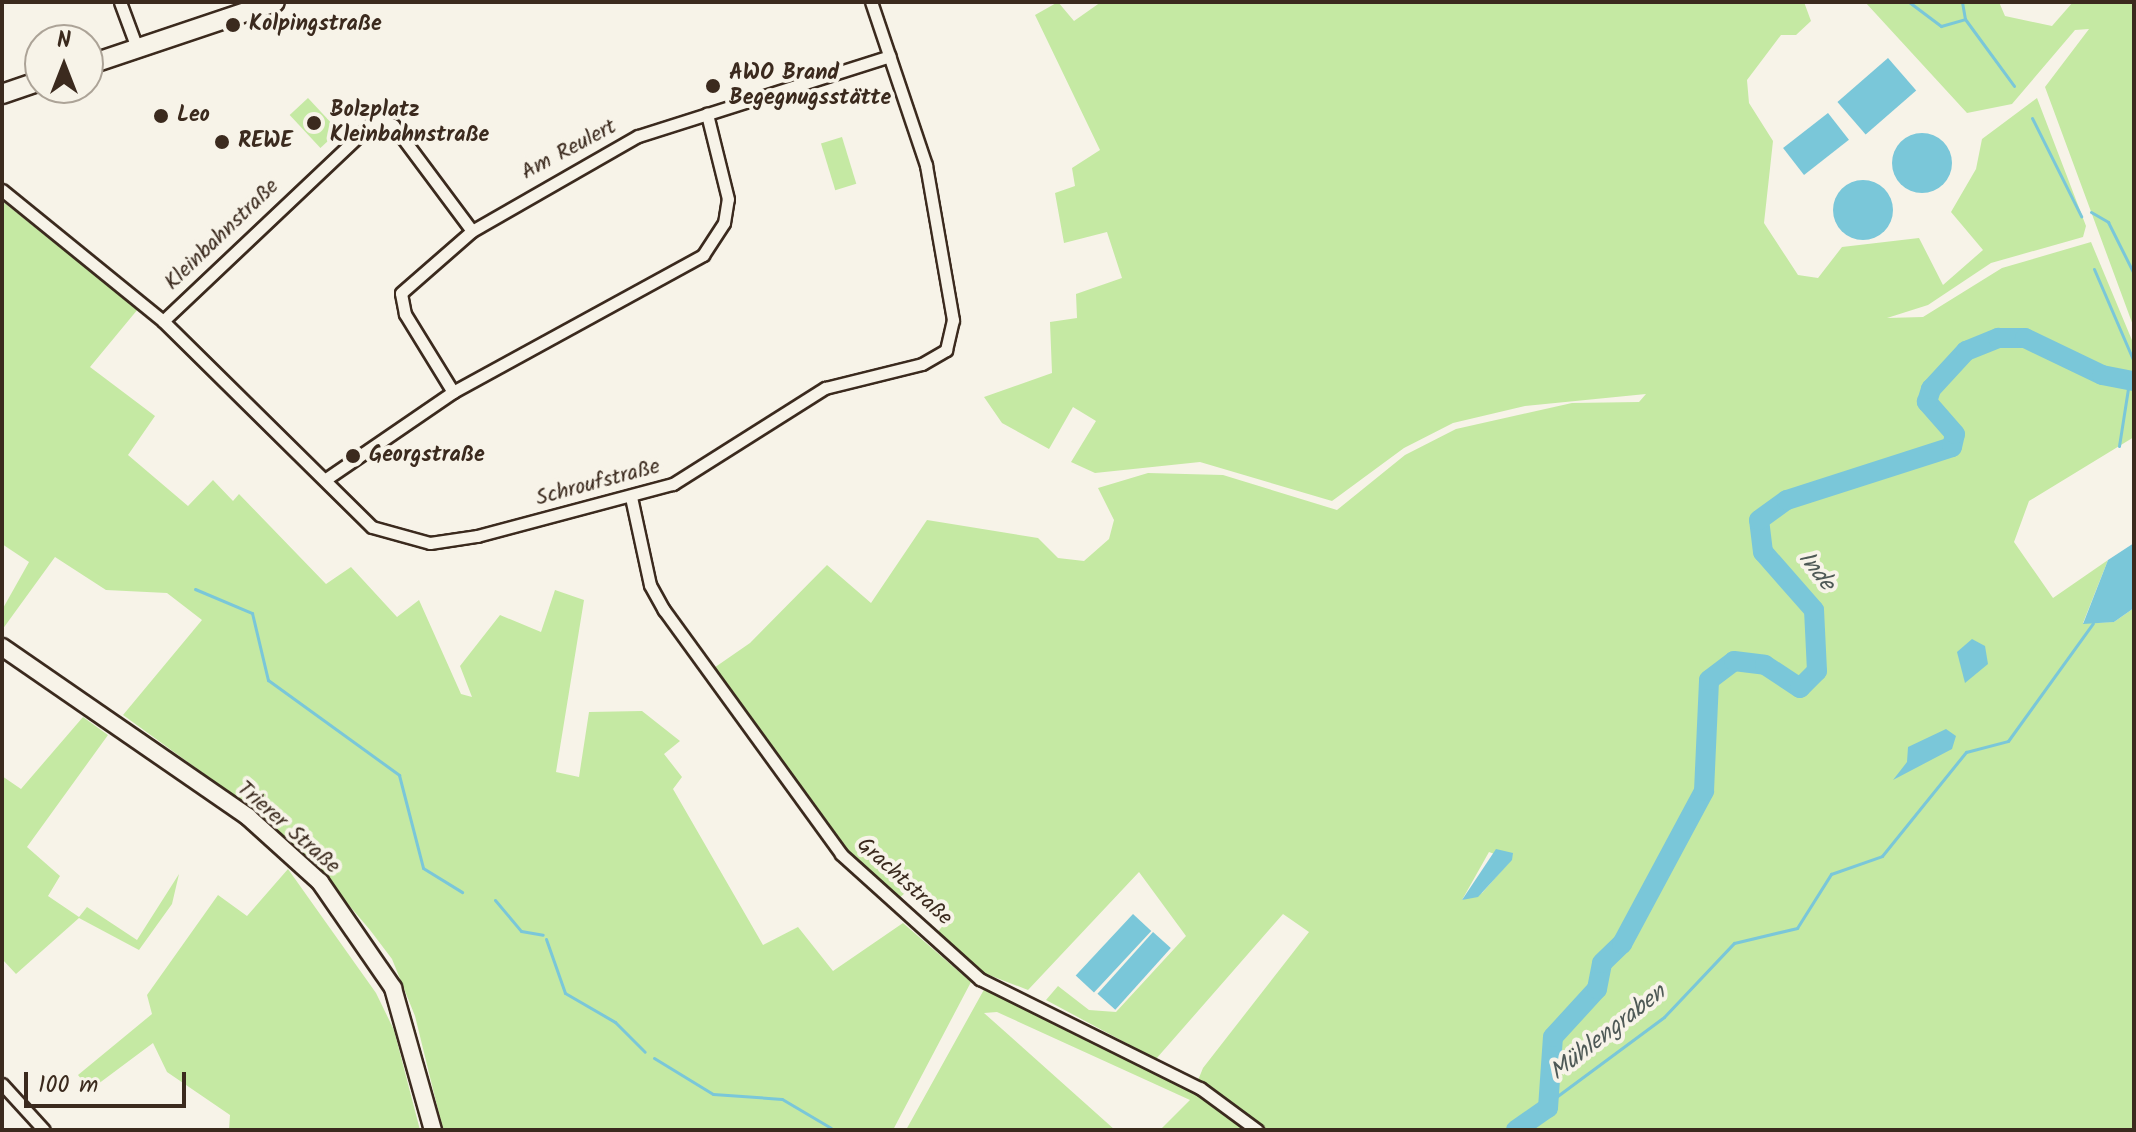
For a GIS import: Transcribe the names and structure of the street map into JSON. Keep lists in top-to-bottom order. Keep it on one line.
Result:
{"streets":{"main road":["Trierer Straße"],"street":["Am Reulert","Kleinbahnstraße","Schroufstraße","Grachtstraße"]},"crossings":[["Am Reulert","Kleinbahnstraße"],["Am Reulert","Schroufstraße"],["Kleinbahnstraße","Schroufstraße"],["Schroufstraße","Grachtstraße"]],"water":["Inde","Mühlengraben"],"places":["Kolpingstraße","AWO Brand Begegnugsstätte","Leo","Bolzplatz Kleinbahnstraße","REWE","Georgstraße"],"scale_bar":"100 m","north":"top"}
